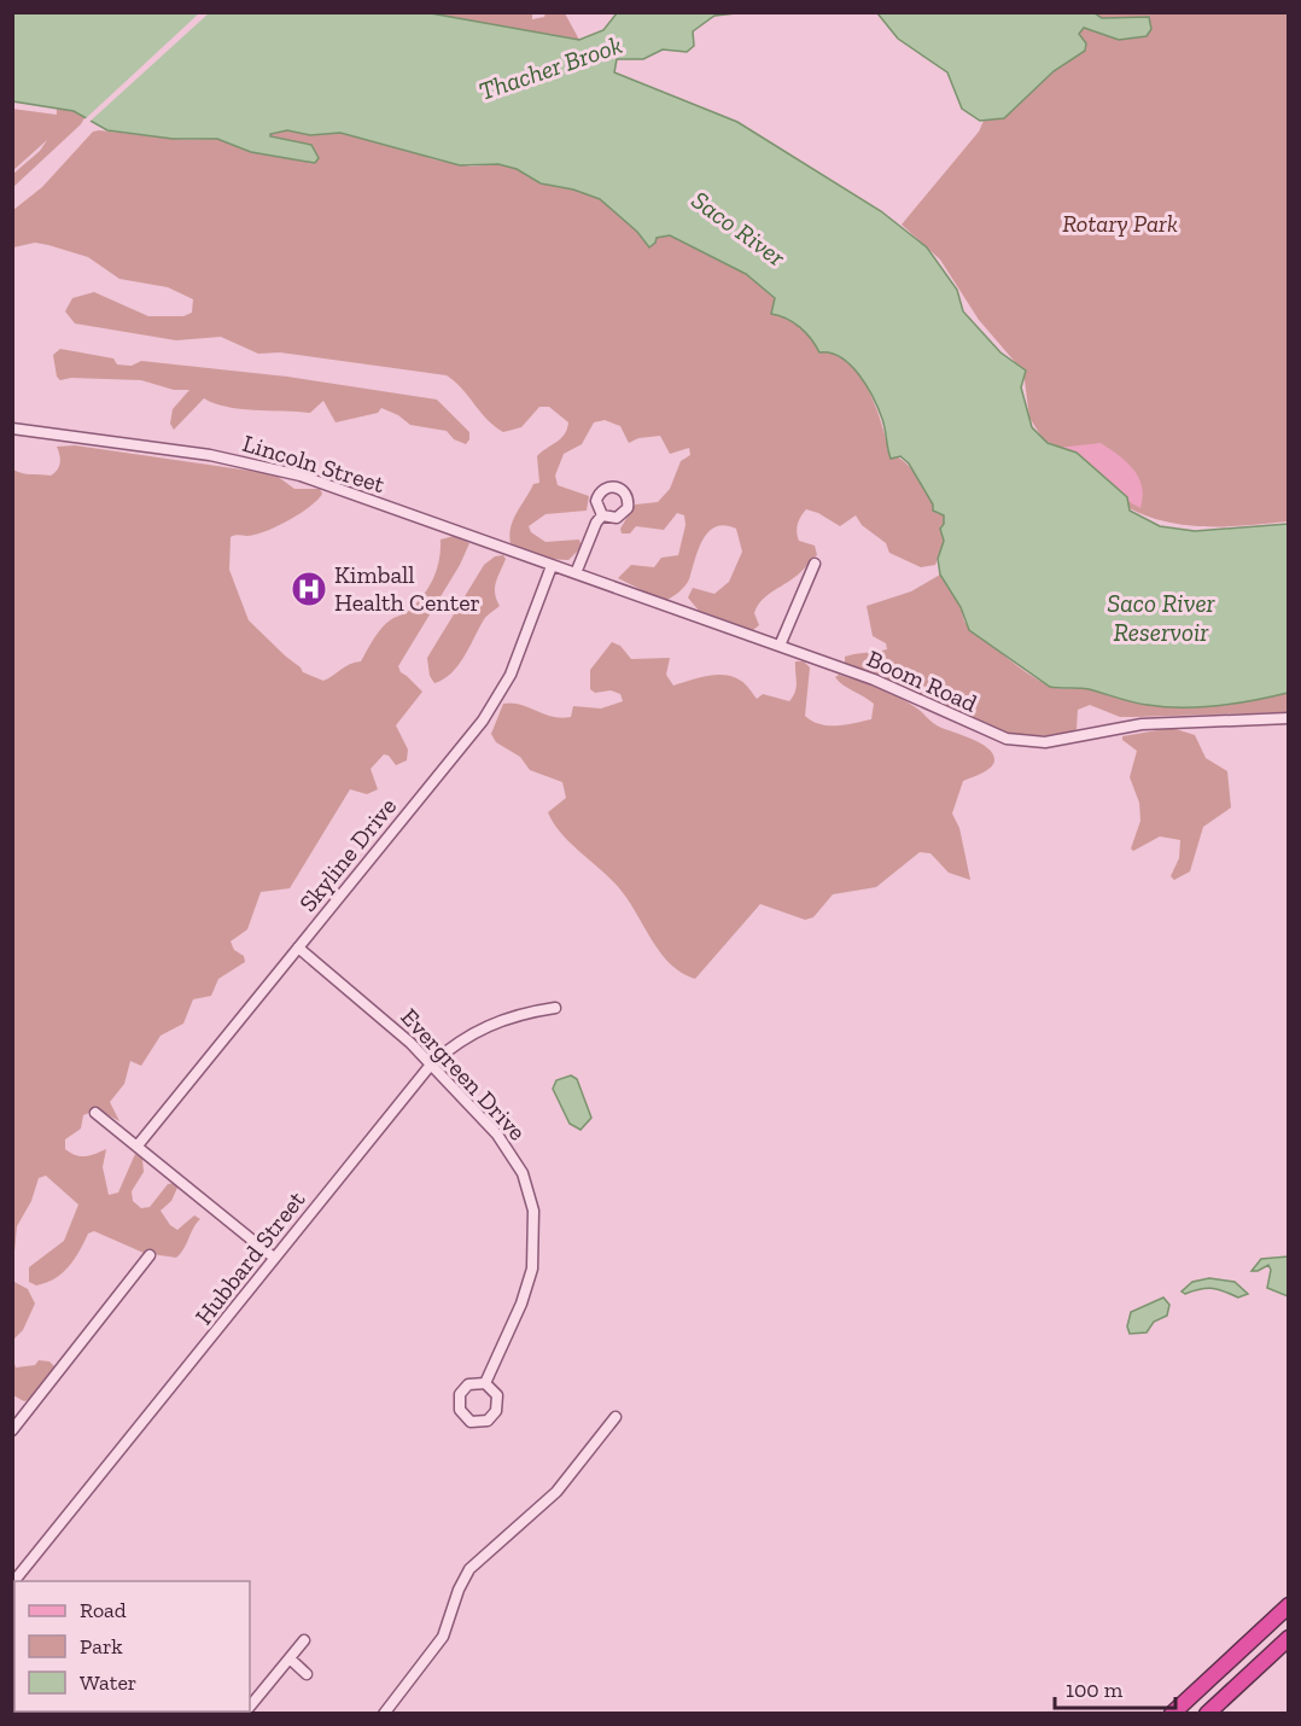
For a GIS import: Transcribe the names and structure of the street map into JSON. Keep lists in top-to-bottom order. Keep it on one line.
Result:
{"streets":{"street":["Lincoln Street","Boom Road","Skyline Drive","Evergreen Drive","Hubbard Street"]},"crossings":[["Lincoln Street","Boom Road"],["Lincoln Street","Skyline Drive"],["Boom Road","Skyline Drive"],["Skyline Drive","Evergreen Drive"],["Evergreen Drive","Hubbard Street"]],"water":["Thacher Brook","Saco River","Saco River Reservoir"],"parks":["Rotary Park"],"places":{"hospital":["Kimball Health Center"]},"legend":["Road","Park","Water"],"scale_bar":"100 m"}
